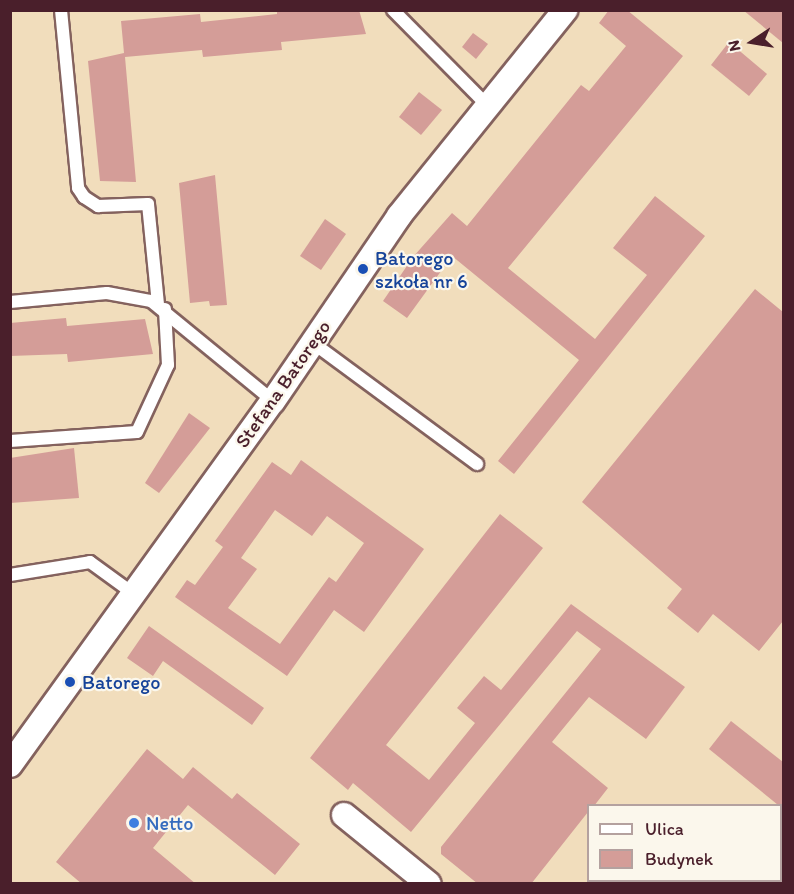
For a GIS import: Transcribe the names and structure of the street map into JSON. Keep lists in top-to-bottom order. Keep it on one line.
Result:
{"streets":{"street":["Stefana Batorego"]},"places":["Batorego szkoła nr 6","Batorego","Netto"],"legend":["Ulica","Budynek"],"north":"left"}
